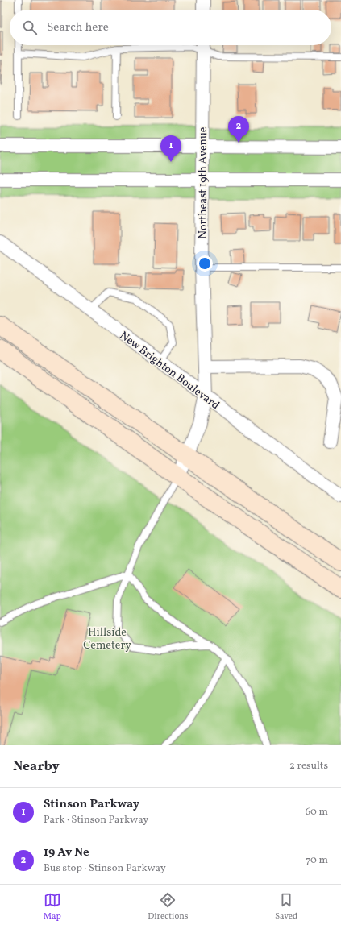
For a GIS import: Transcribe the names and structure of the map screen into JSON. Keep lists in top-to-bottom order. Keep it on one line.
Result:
{"streets":{"street":["Northeast 19th Avenue","New Brighton Boulevard"]},"crossings":[["Northeast 19th Avenue","New Brighton Boulevard"]],"parks":["Hillside Cemetery"],"page":{"search":"Search here","pins":["2","1"],"heading":["Nearby","2 results"],"list":[{"mark":"1","name":"Stinson Parkway","note":"Park · Stinson Parkway","value":"60 m"},{"mark":"2","name":"19 Av Ne","note":"Bus stop · Stinson Parkway","value":"70 m"}],"nav":["Map","Directions","Saved"]}}
